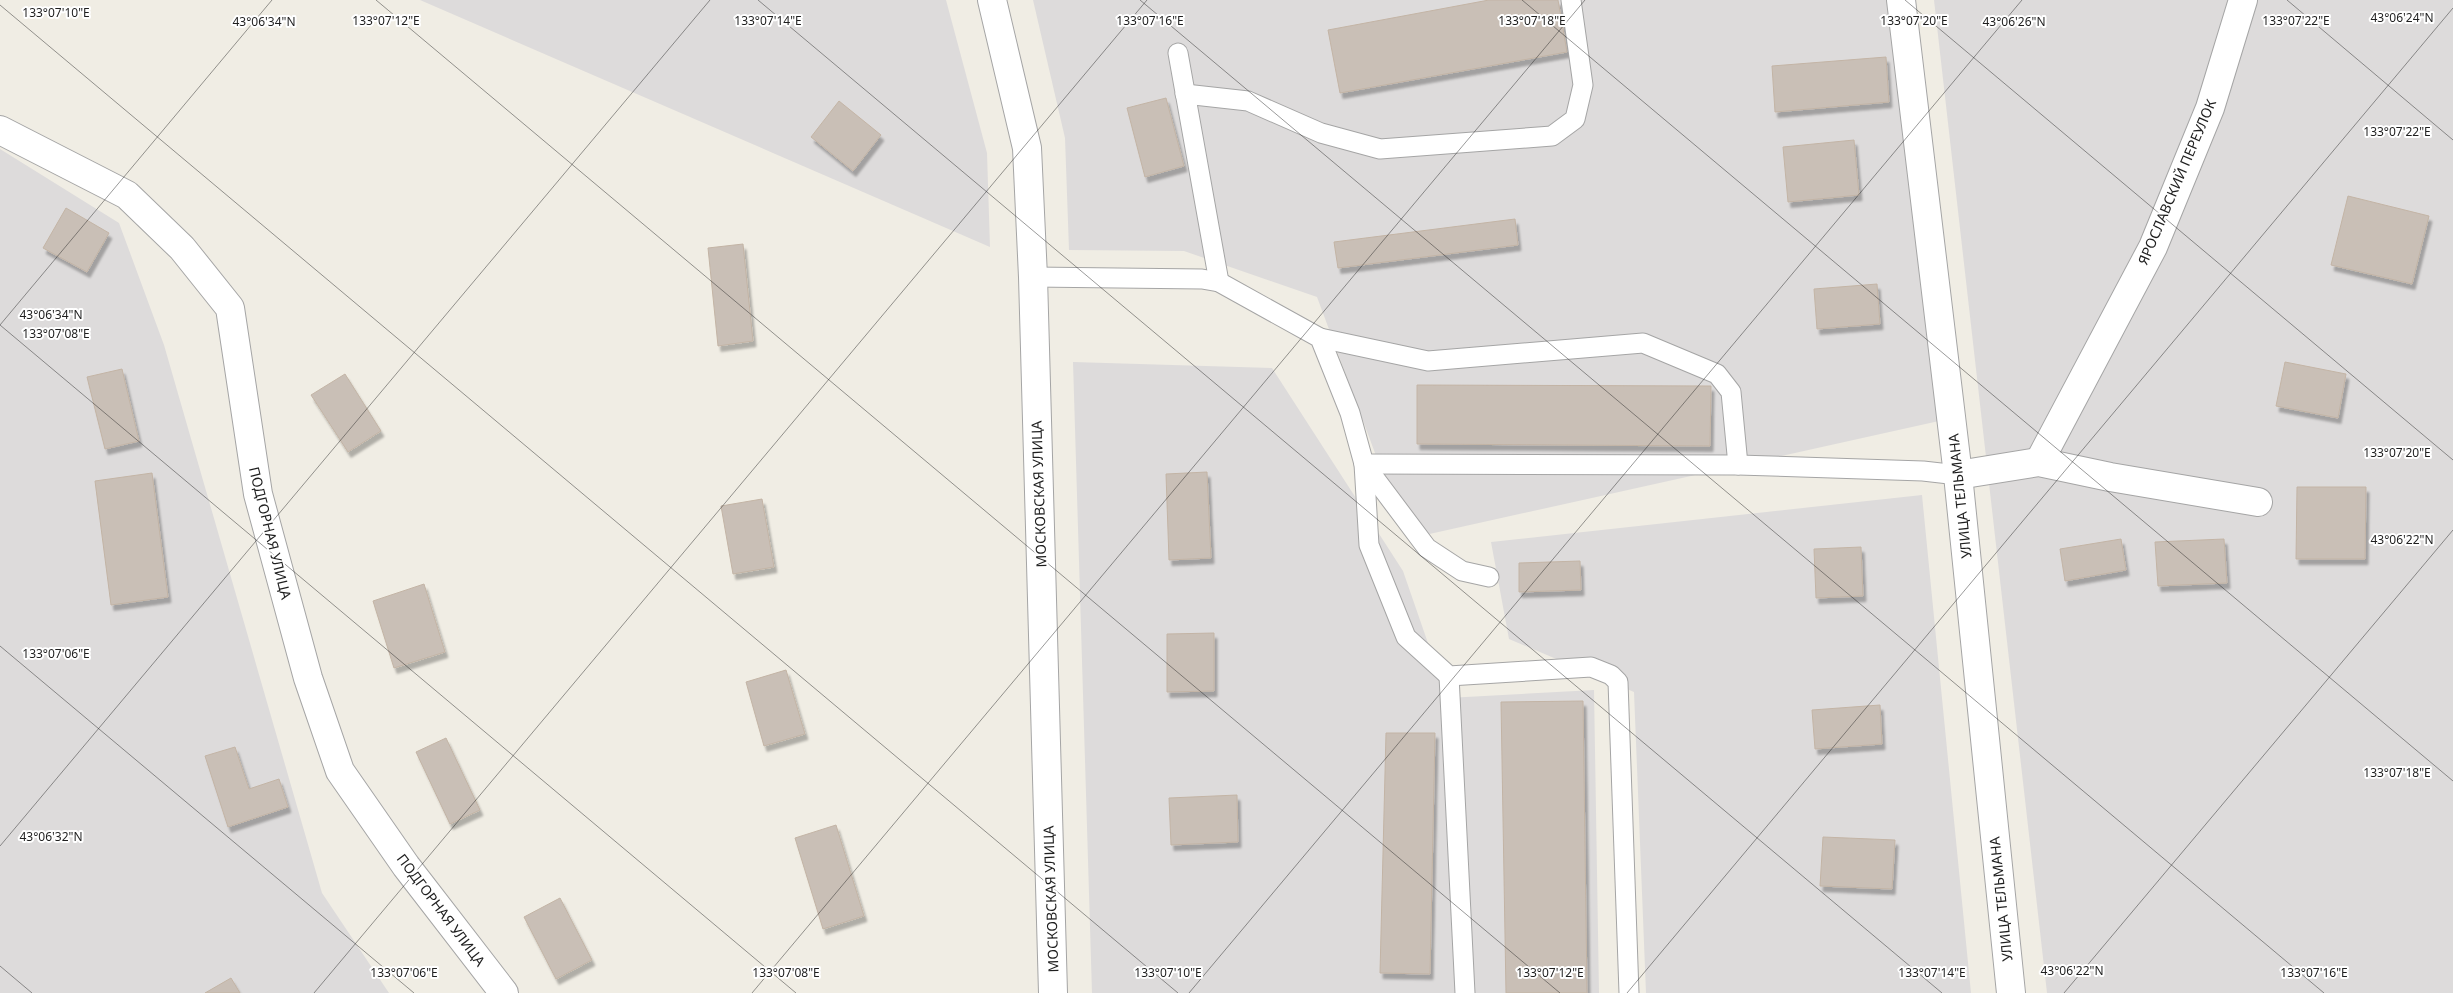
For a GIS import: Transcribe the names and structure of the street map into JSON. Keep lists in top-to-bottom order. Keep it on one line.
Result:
{"streets":{"street":["ЯРОСЛАВСКИЙ ПЕРЕУЛОК","МОСКОВСКАЯ УЛИЦА","УЛИЦА ТЕЛЬМАНА","ПОДГОРНАЯ УЛИЦА"]},"coordinates":["133°07'10\"E","43°06'24\"N","133°07'12\"E","133°07'14\"E","133°07'16\"E","133°07'18\"E","133°07'20\"E","133°07'22\"E","43°06'34\"N","43°06'26\"N","133°07'08\"E","43°06'22\"N","133°07'06\"E","43°06'32\"N"]}
